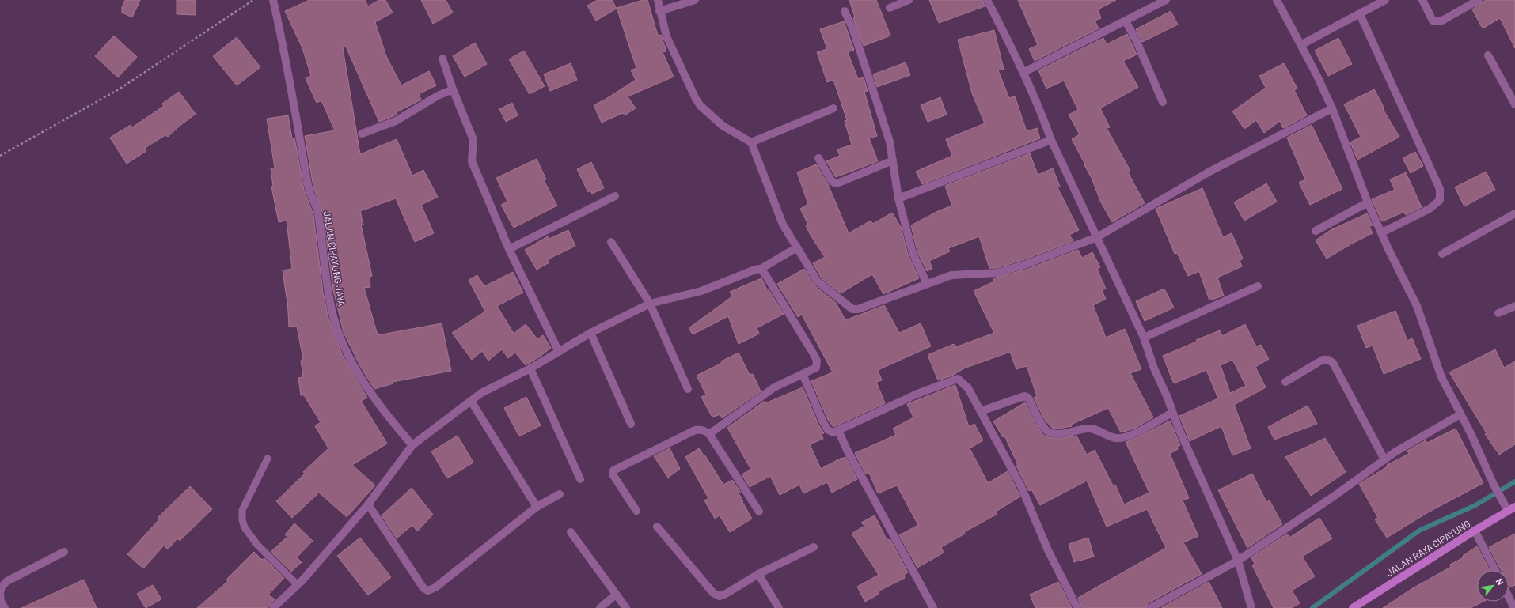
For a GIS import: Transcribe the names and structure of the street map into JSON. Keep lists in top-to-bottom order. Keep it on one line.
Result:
{"streets":{"main road":["JALAN RAYA CIPAYUNG"],"street":["JALAN CIPAYUNG JAYA"]},"north":"top right"}
